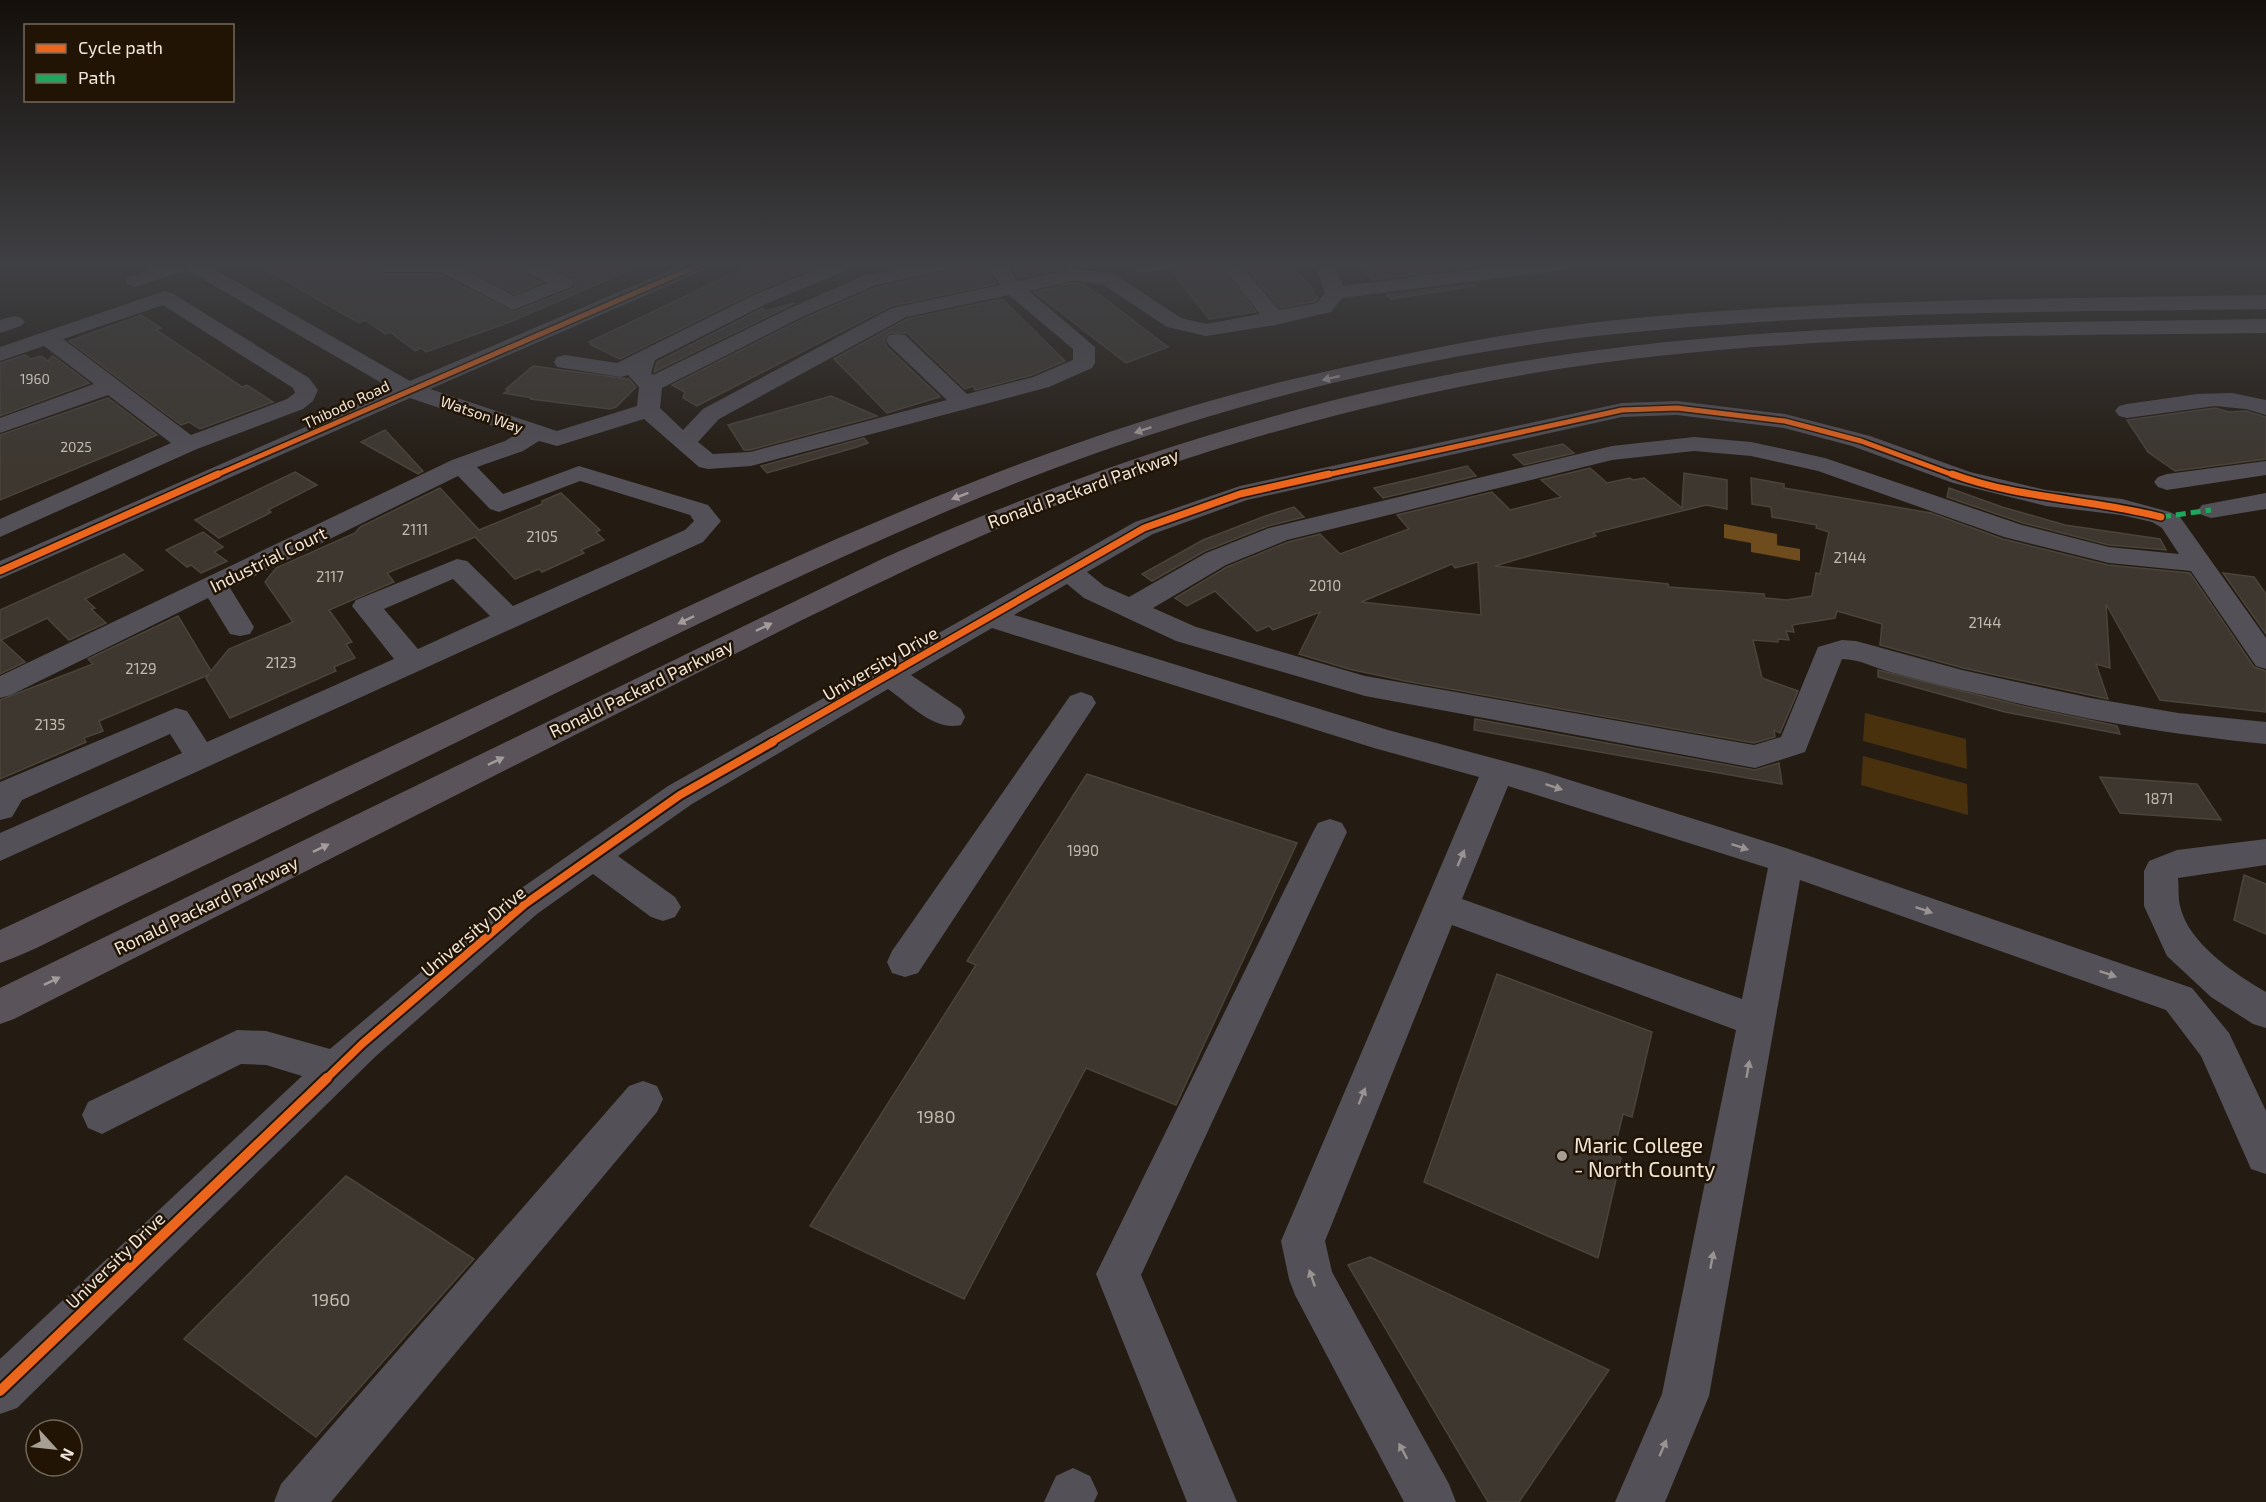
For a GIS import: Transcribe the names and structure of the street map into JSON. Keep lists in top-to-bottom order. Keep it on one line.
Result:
{"streets":{"highway":["Ronald Packard Parkway"],"street":["Thibodo Road","Watson Way","Industrial Court","University Drive"]},"crossings":[["Thibodo Road","Watson Way"],["Watson Way","Industrial Court"]],"places":["Maric College - North County"],"house_numbers":["1960","2025","2111","2105","2144","2117","2010","2144","2123","2129","2135","1871","1990","1980","1960"],"legend":["Cycle path","Path"],"north":"bottom right"}
